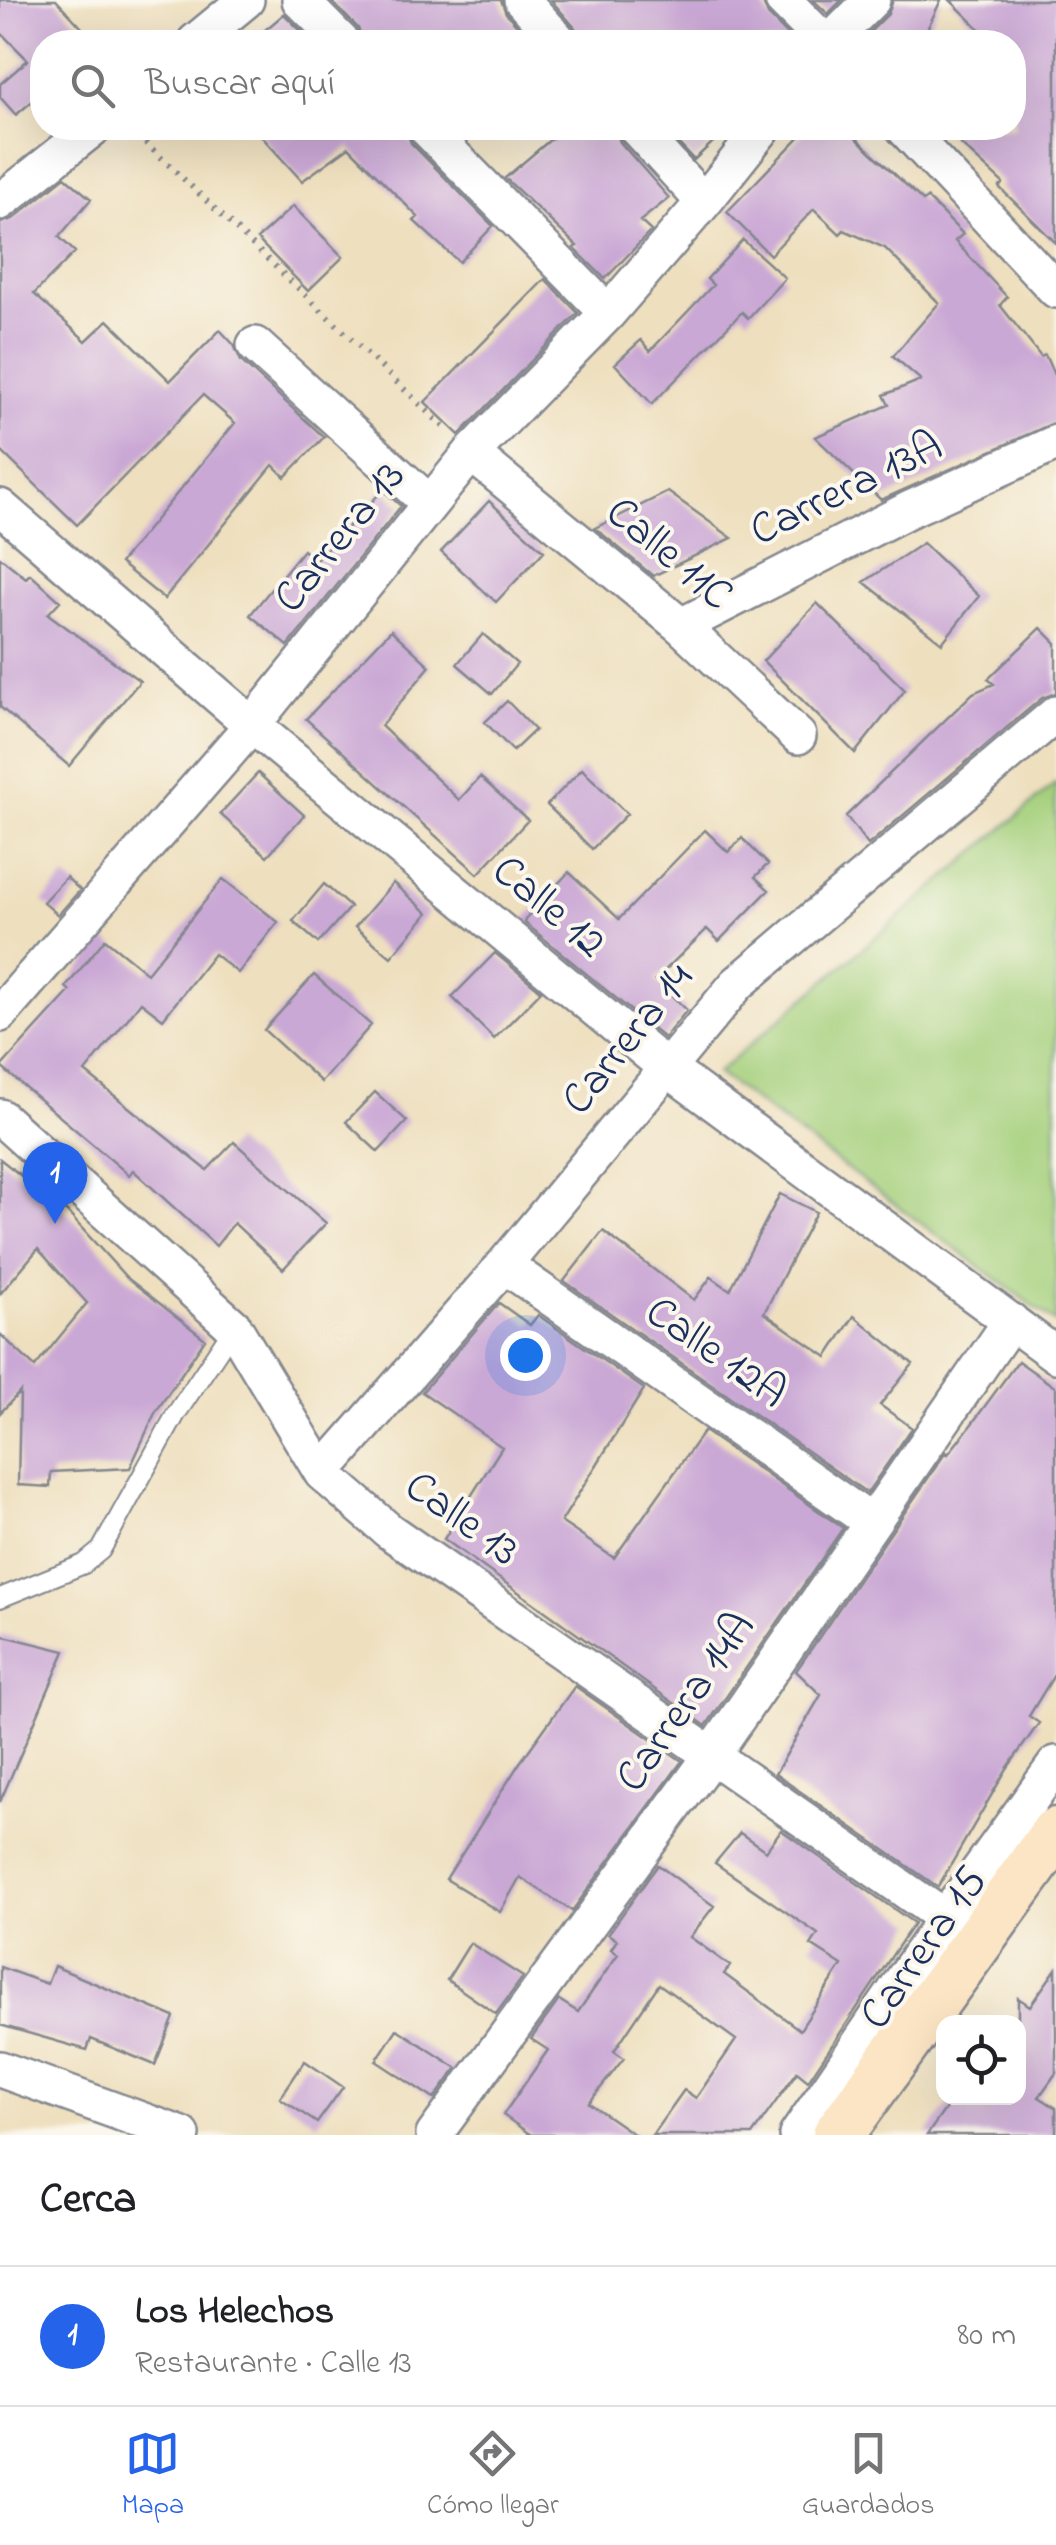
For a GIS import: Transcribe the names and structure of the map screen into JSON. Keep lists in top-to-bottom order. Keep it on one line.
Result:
{"streets":{"street":["Carrera 13A","Carrera 13","Calle 11C","Calle 12","Carrera 14","Calle 12A","Calle 13","Carrera 14A","Carrera 15"]},"crossings":[["Carrera 13A","Calle 11C"],["Carrera 13","Calle 11C"],["Carrera 13","Calle 12"],["Calle 12","Carrera 14"],["Calle 12","Carrera 14A"],["Carrera 14","Calle 12A"],["Carrera 14","Calle 13"],["Calle 12A","Carrera 14A"],["Calle 13","Carrera 14A"],["Calle 13","Carrera 15"]],"page":{"search":"Buscar aquí","pins":"1","heading":"Cerca","list":[{"mark":"1","name":"Los Helechos","note":"Restaurante · Calle 13","value":"80 m"}],"nav":["Mapa","Cómo llegar","Guardados"]}}
